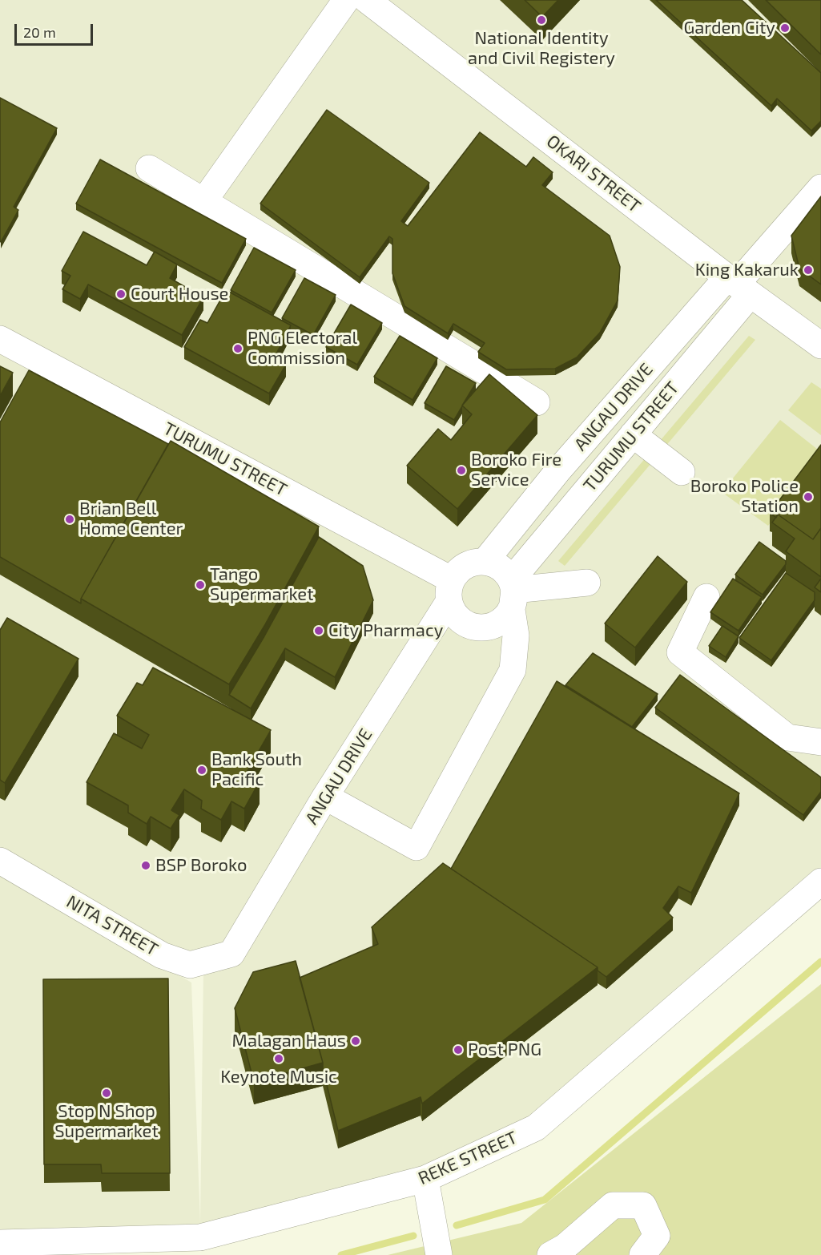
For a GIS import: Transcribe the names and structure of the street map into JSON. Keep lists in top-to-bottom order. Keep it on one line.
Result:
{"streets":{"street":["OKARI STREET","ANGAU DRIVE","TURUMU STREET","NITA STREET","REKE STREET"]},"crossings":[["OKARI STREET","ANGAU DRIVE"],["OKARI STREET","TURUMU STREET"],["ANGAU DRIVE","TURUMU STREET"],["ANGAU DRIVE","NITA STREET"]],"places":["National Identity and Civil Registery","Garden City","King Kakaruk","Court House","PNG Electoral Commission","Boroko Fire Service","Boroko Police Station","Brian Bell Home Center","Tango Supermarket","City Pharmacy","Bank South Pacific","BSP Boroko","Malagan Haus","Post PNG","Keynote Music","Stop N Shop Supermarket"],"scale_bar":"20 m"}
